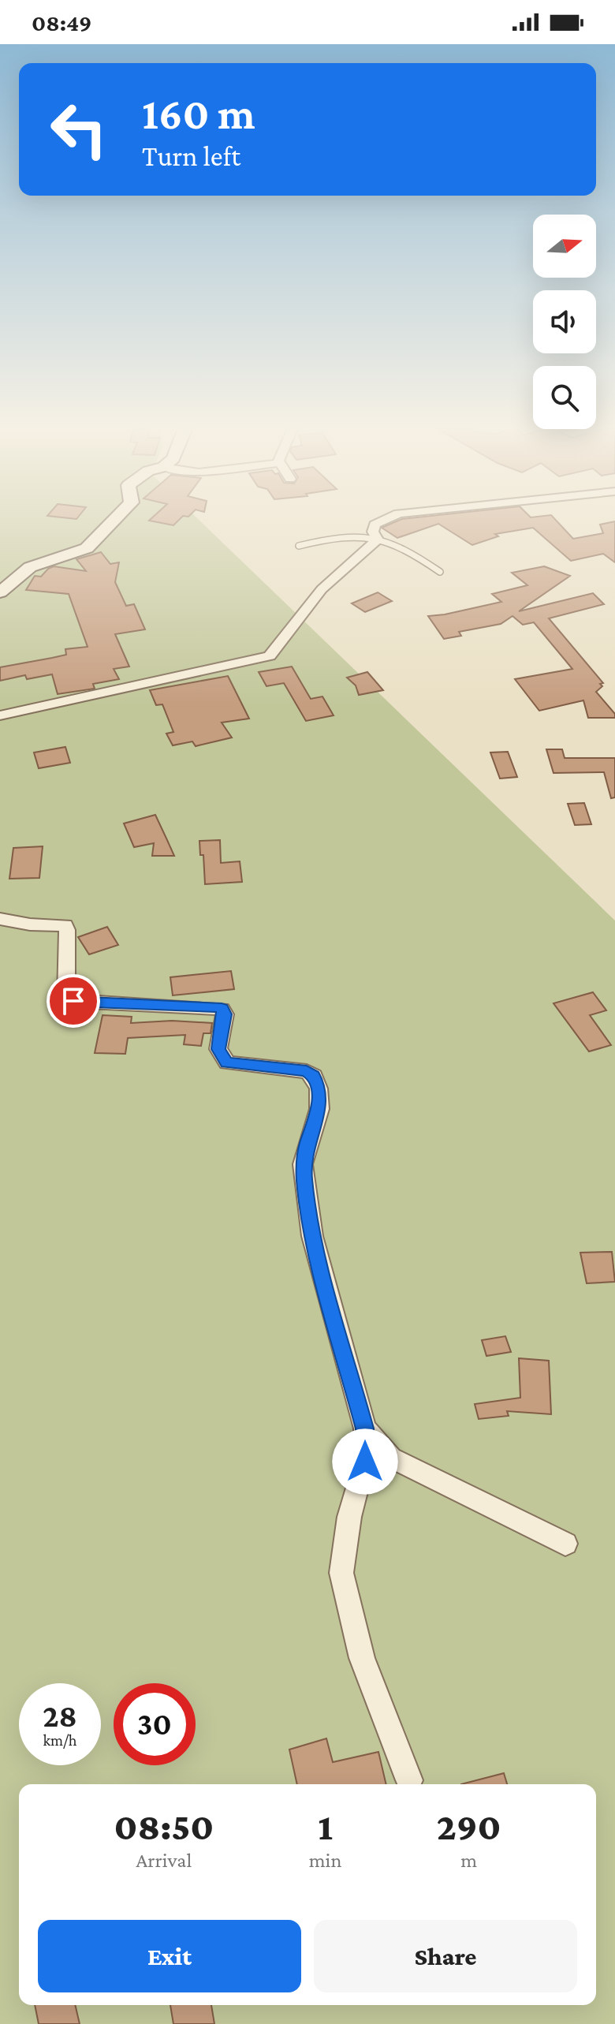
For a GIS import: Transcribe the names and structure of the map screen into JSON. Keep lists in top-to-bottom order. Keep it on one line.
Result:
{"north":"right","page":{"status":"08:49","turn":["160 m","Turn left"],"speed":"28 km/h","limit":"30","eta":["08:50","Arrival","1","min","290","m"],"buttons":["Exit","Share"]}}
